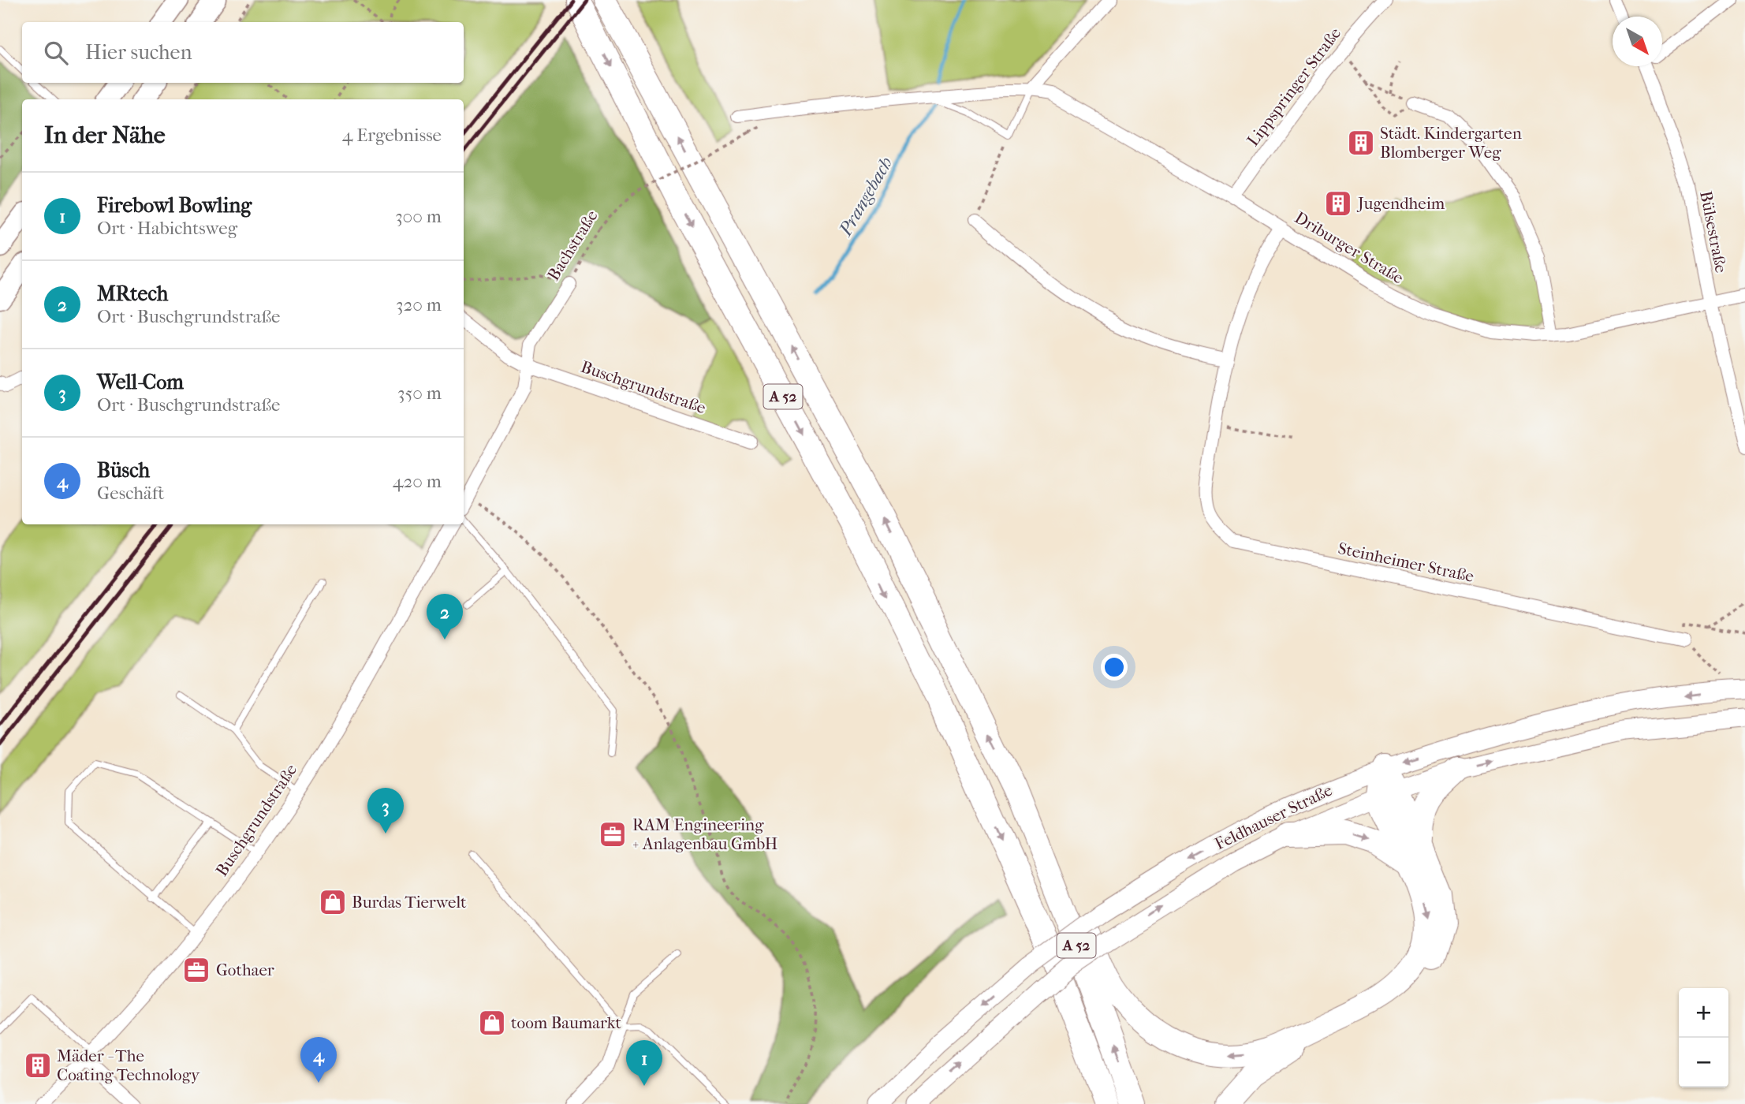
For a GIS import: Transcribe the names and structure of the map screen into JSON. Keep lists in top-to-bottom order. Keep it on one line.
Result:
{"streets":{"highway":["A 52"],"main road":["Feldhauser Straße"],"street":["Lippspringer Straße","Bülsestraße","Bachstraße","Driburger Straße","Buschgrundstraße","Steinheimer Straße"]},"crossings":[["Lippspringer Straße","Driburger Straße"],["Bülsestraße","Driburger Straße"],["Bachstraße","Buschgrundstraße"],["Driburger Straße","Steinheimer Straße"]],"water":["Prangebach"],"places":{"building":["Städt. Kindergarten Blomberger Weg","Jugendheim","Mäder - The Coating Technology"],"office":["RAM Engineering + Anlagenbau GmbH","Gothaer"],"shop":["Burdas Tierwelt","toom Baumarkt"]},"north":"bottom right","page":{"search":"Hier suchen","heading":["In der Nähe","4 Ergebnisse"],"list":[{"mark":"1","name":"Firebowl Bowling","note":"Ort · Habichtsweg","value":"300 m"},{"mark":"2","name":"MRtech","note":"Ort · Buschgrundstraße","value":"320 m"},{"mark":"3","name":"Well-Com","note":"Ort · Buschgrundstraße","value":"350 m"},{"mark":"4","name":"Büsch","note":"Geschäft","value":"420 m"}],"pins":["2","3","4","1"],"map_buttons":["+","−"]}}
